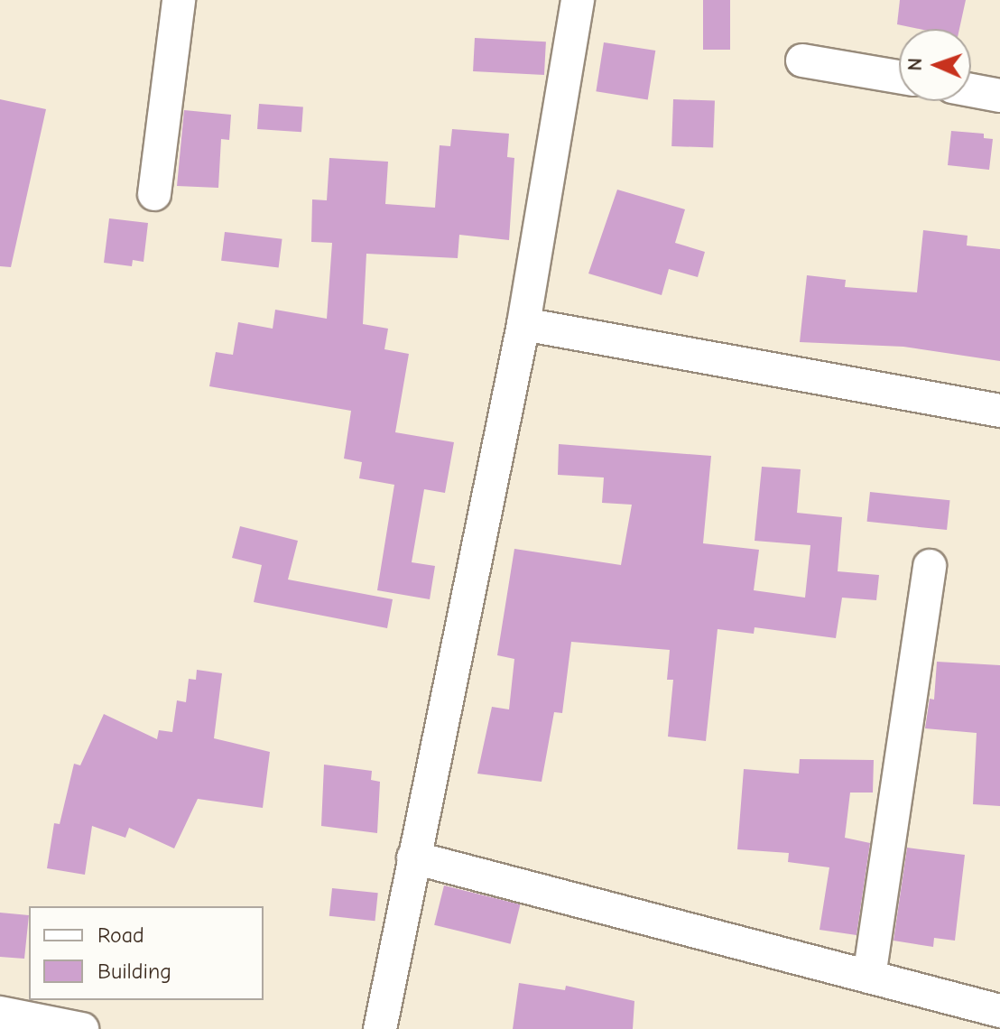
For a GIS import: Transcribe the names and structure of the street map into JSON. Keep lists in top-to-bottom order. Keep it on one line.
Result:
{"legend":["Road","Building"],"north":"left"}
